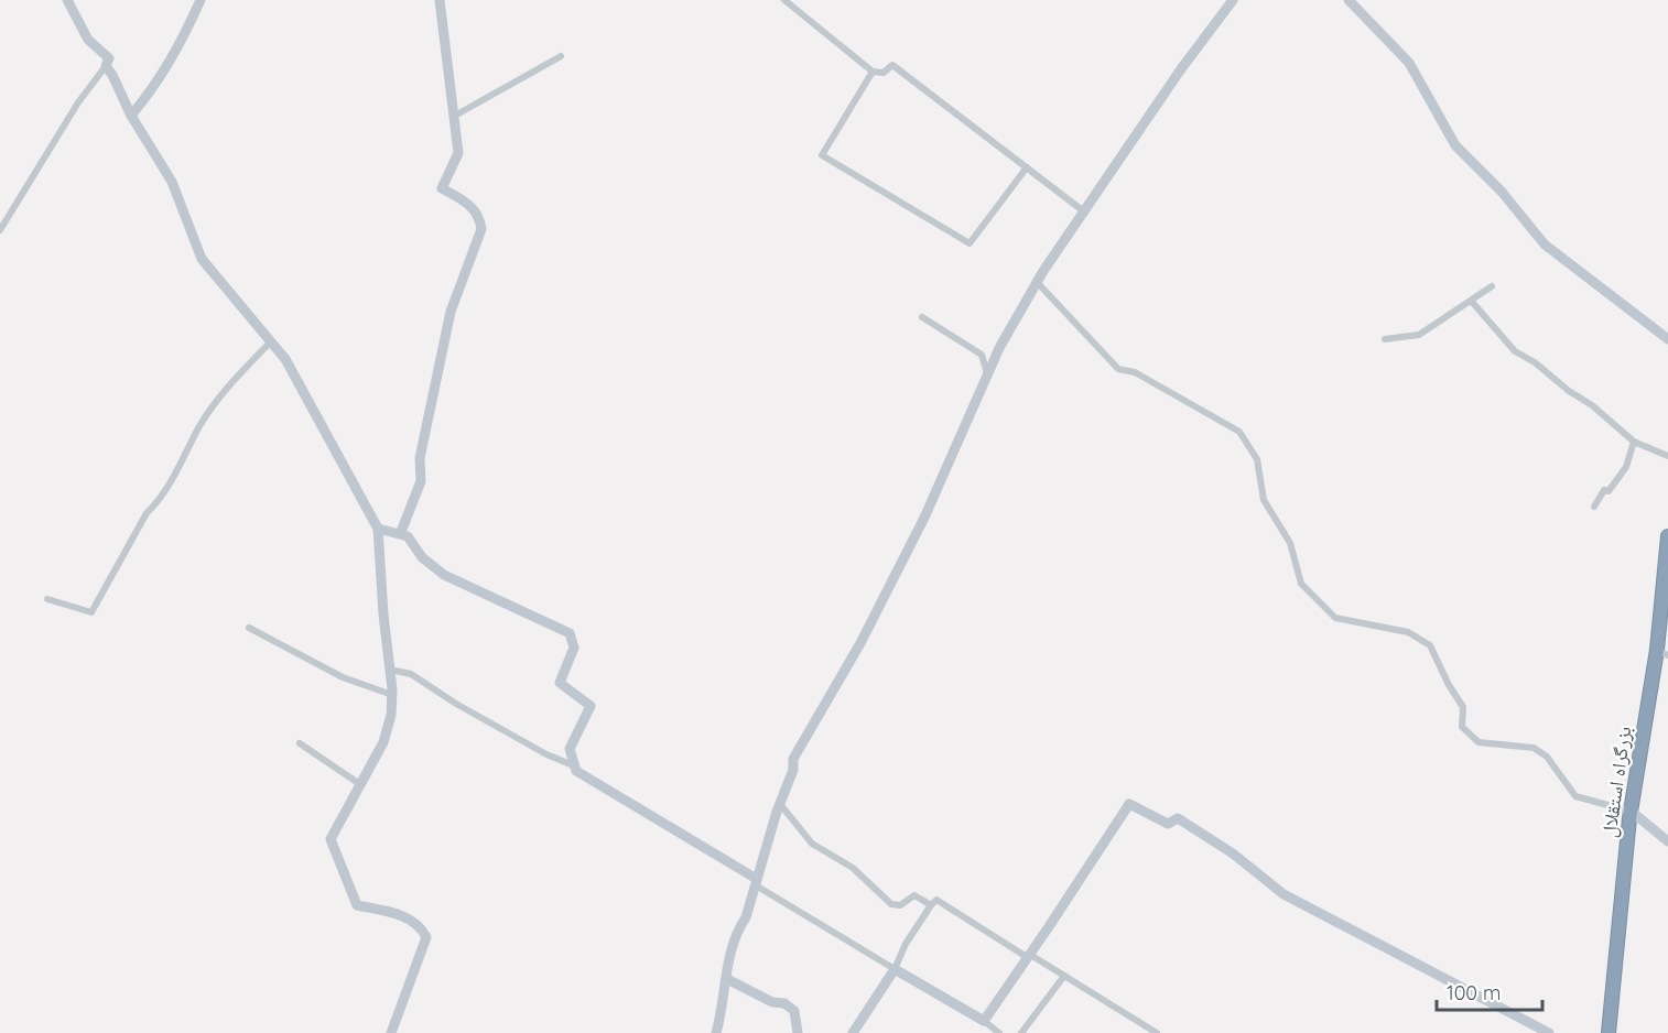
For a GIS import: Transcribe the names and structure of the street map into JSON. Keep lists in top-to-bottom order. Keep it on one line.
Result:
{"streets":{"highway":["بزرگراه استقلال"]},"scale_bar":"100 m"}
